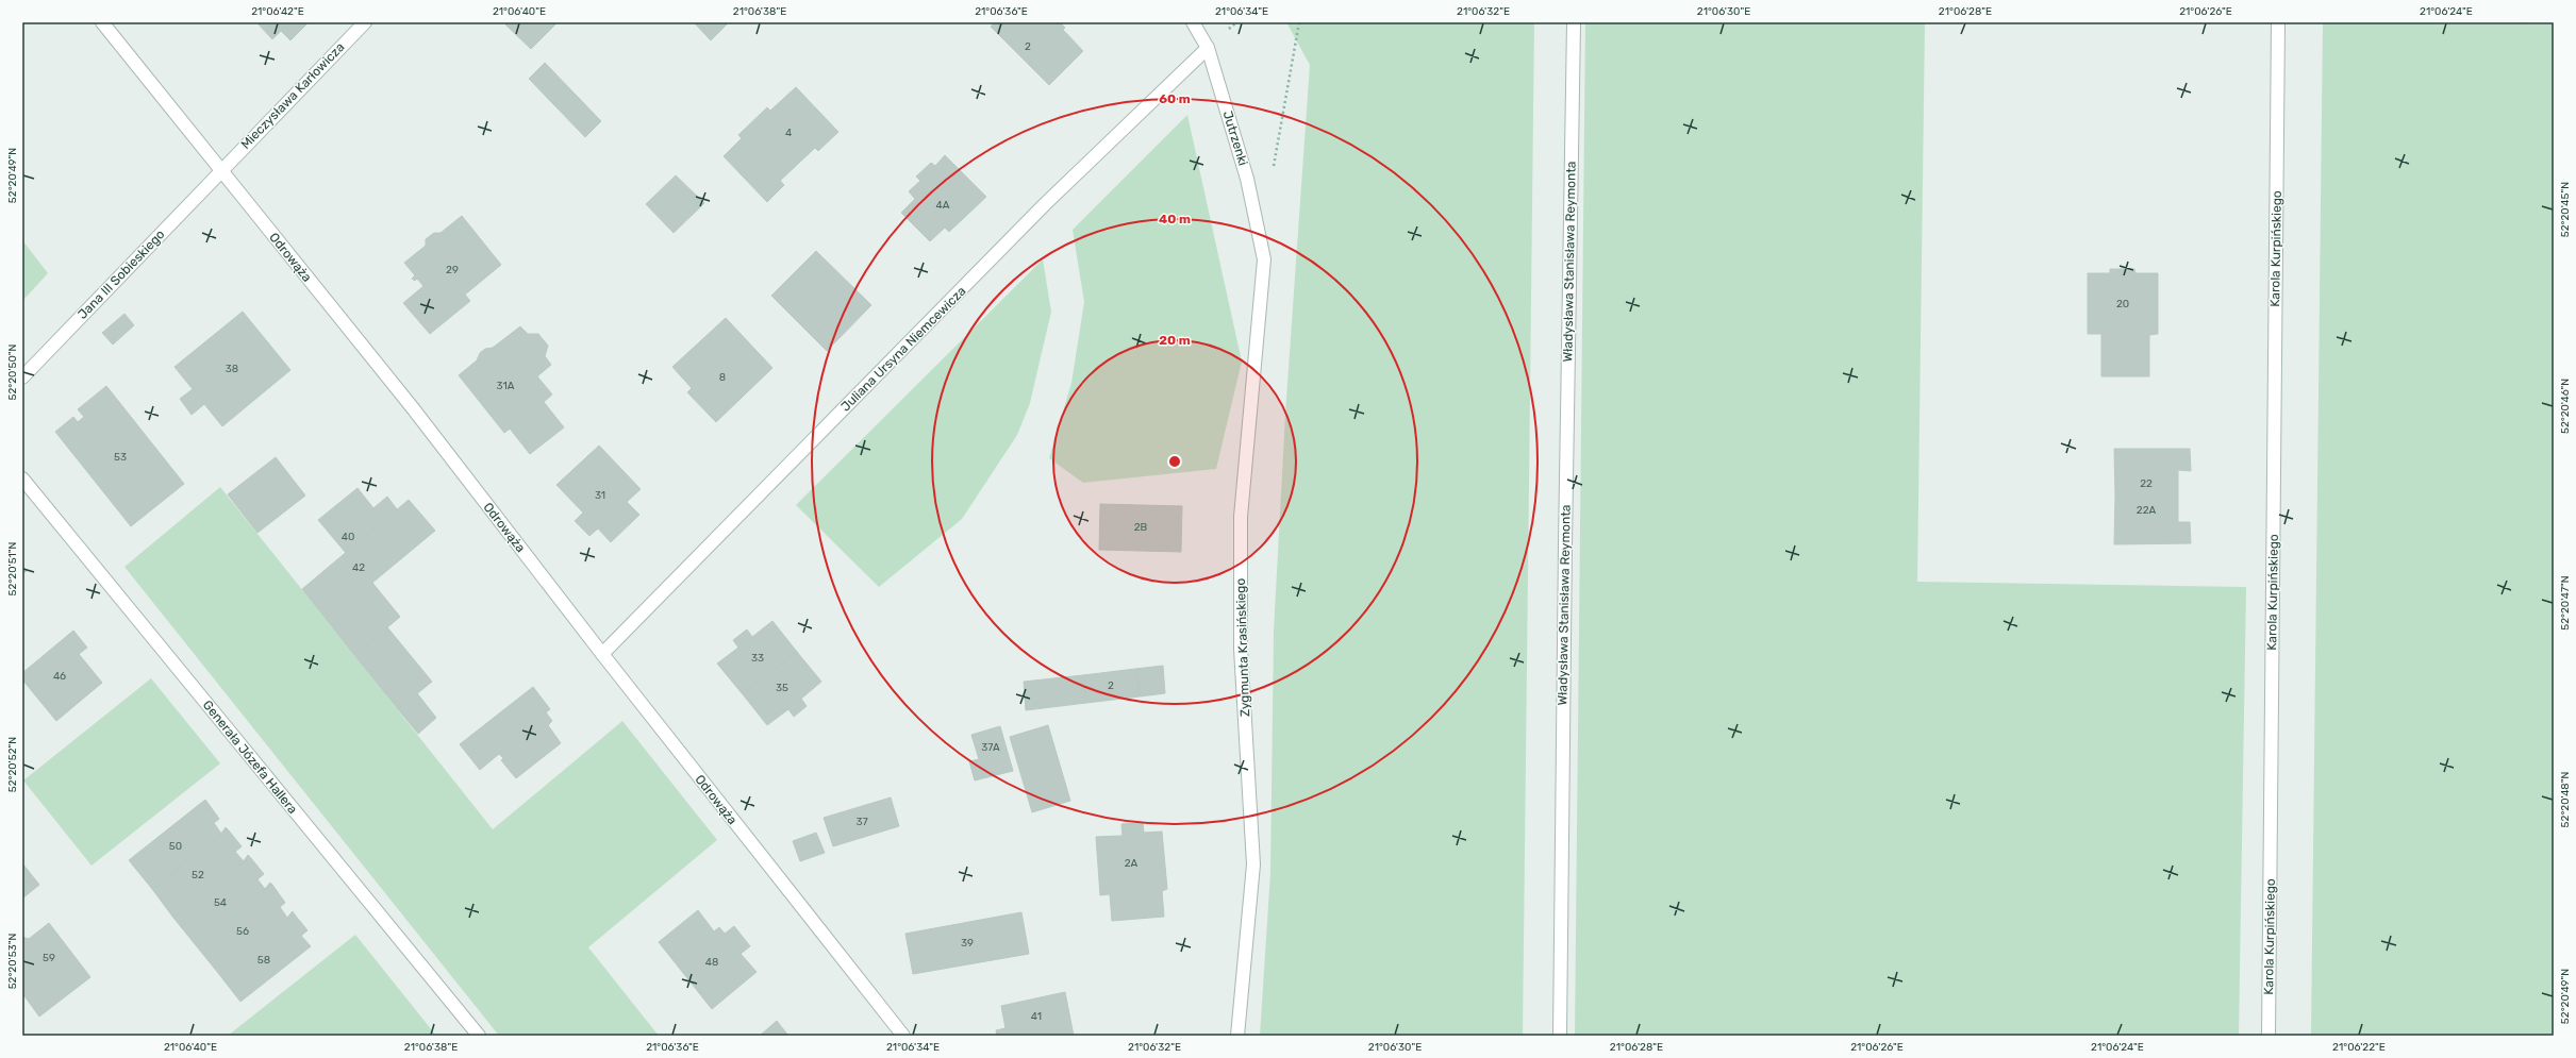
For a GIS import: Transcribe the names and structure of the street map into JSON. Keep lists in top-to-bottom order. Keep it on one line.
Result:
{"streets":{"street":["Mieczysława Karłowicza","Jutrzenki","Karola Kurpińskiego","Odrowąża","Władysława Stanisława Reymonta","Jana III Sobieskiego","Juliana Ursyna Niemcewicza","Zygmunta Krasińskiego","Generała Józefa Hallera"]},"crossings":[["Mieczysława Karłowicza","Odrowąża"],["Mieczysława Karłowicza","Jana III Sobieskiego"],["Jutrzenki","Juliana Ursyna Niemcewicza"],["Jutrzenki","Zygmunta Krasińskiego"],["Odrowąża","Jana III Sobieskiego"],["Odrowąża","Juliana Ursyna Niemcewicza"]],"house_numbers":["2","4","4A","29","20","38","8","31A","53","22","31","22A","2B","40","42","33","46","2","35","37A","37","50","2A","52","54","56","39","59","58","48","41"],"coordinates":["21°06'42\"E","21°06'40\"E","21°06'38\"E","21°06'36\"E","21°06'34\"E","21°06'32\"E","21°06'30\"E","21°06'28\"E","21°06'26\"E","21°06'24\"E","52°20'49\"N","52°20'45\"N","52°20'50\"N","52°20'46\"N","52°20'51\"N","52°20'47\"N","52°20'52\"N","52°20'48\"N","52°20'53\"N","21°06'22\"E"],"rings":["60 m","40 m","20 m"]}
